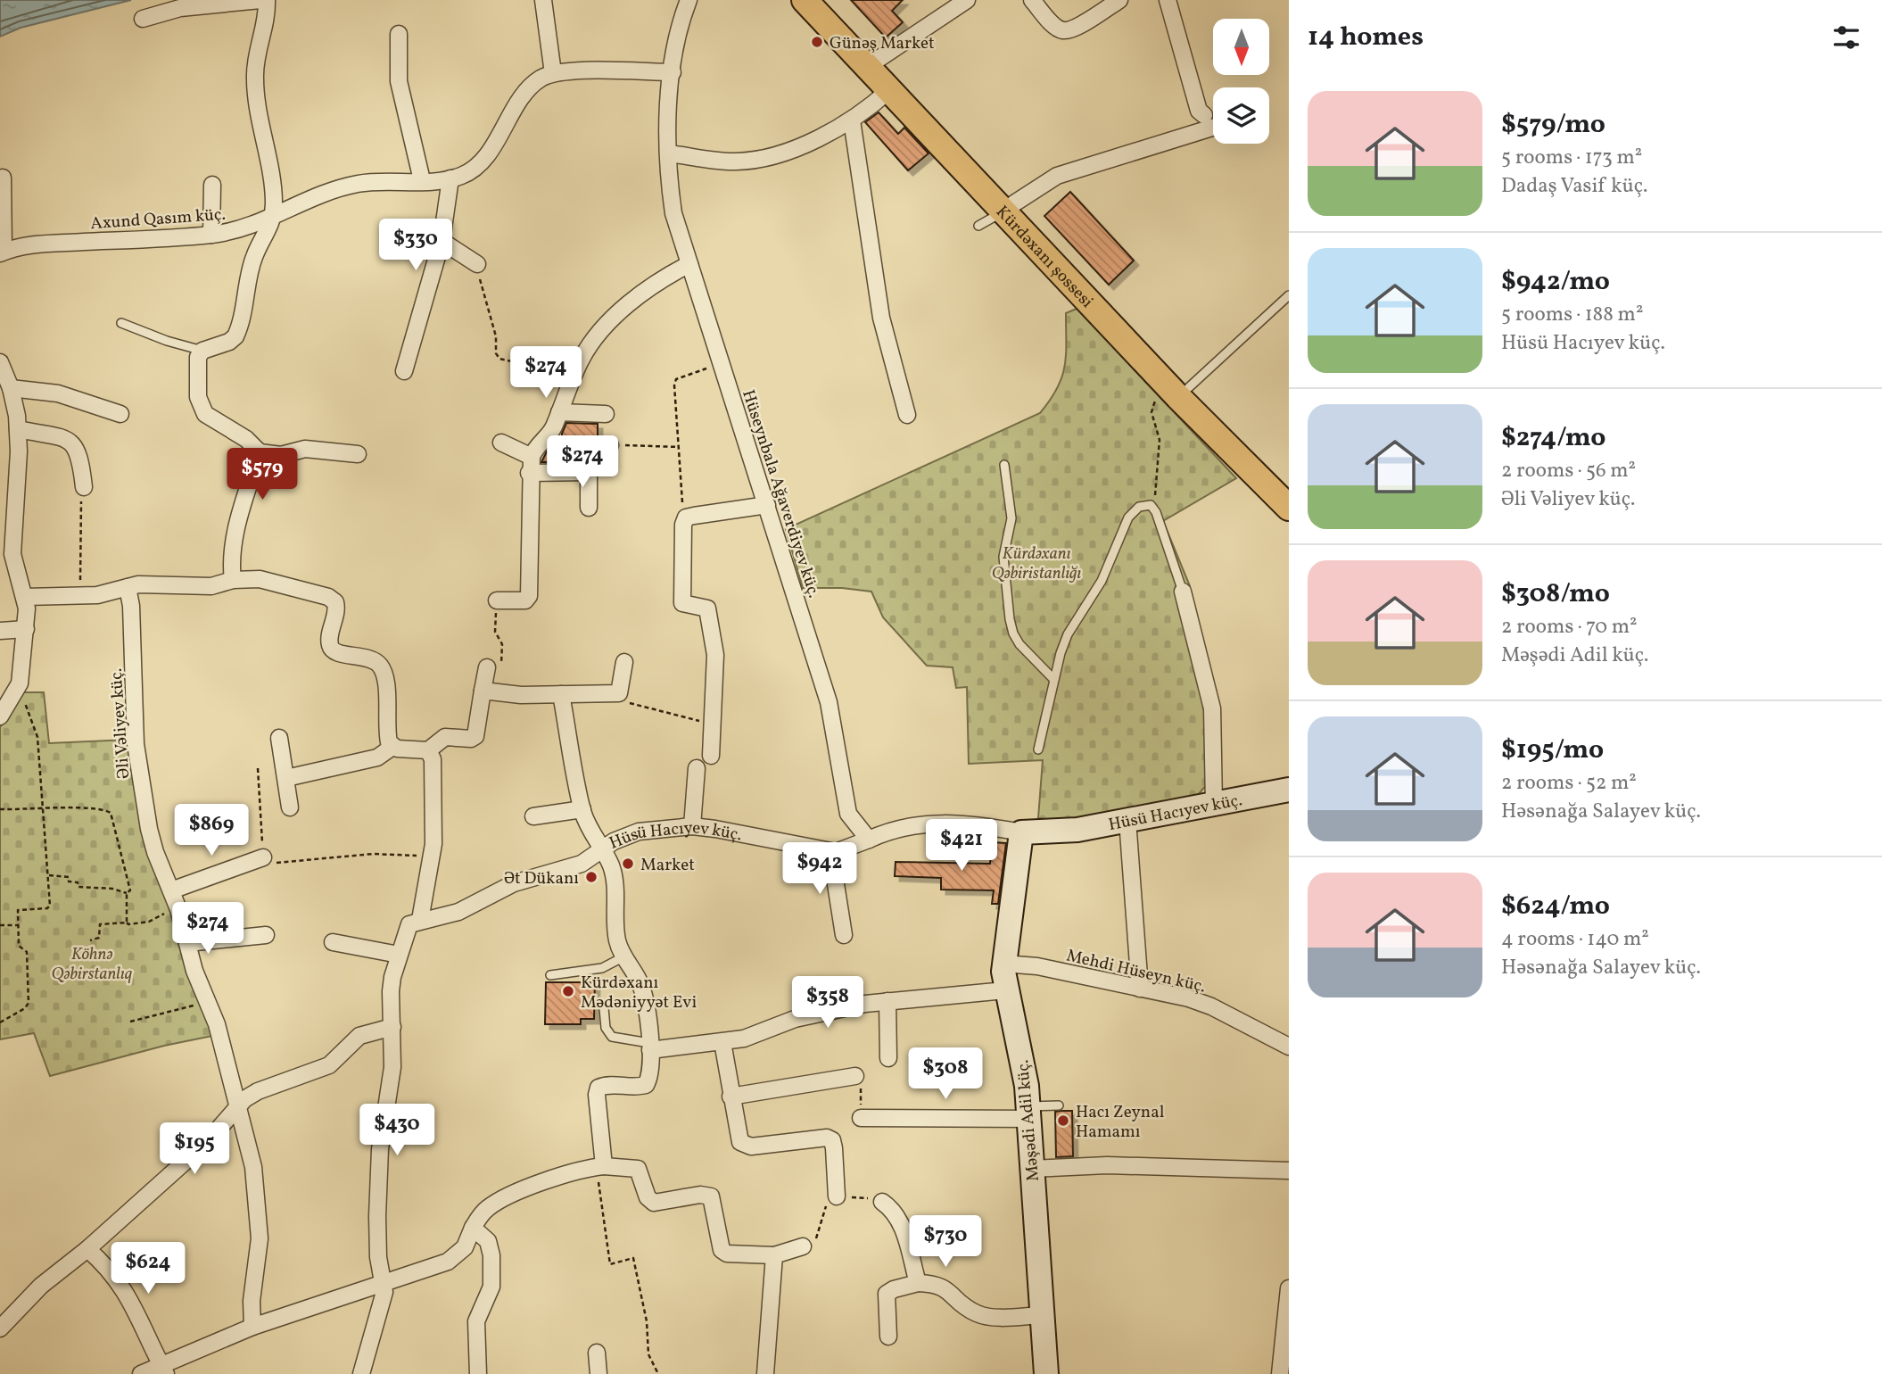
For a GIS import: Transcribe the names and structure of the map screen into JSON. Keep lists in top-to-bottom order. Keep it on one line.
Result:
{"streets":{"main road":["Kürdəxanı şossesi"],"street":["Axund Qasım küç.","Hüseynbala Ağaverdiyev küç.","Əli Vəliyev küç.","Hüsü Hacıyev küç.","Mehdi Hüseyn küç.","Məşədi Adil küç."]},"crossings":[["Hüsü Hacıyev küç.","Məşədi Adil küç."],["Mehdi Hüseyn küç.","Məşədi Adil küç."]],"parks":["Kürdəxanı Qəbiristanlığı","Köhnə Qəbirstanlıq"],"places":["Günəş Market","Market","Ət Dükanı","Kürdəxanı Mədəniyyət Evi","Hacı Zeynal Hamamı"],"north":"bottom","page":{"heading":"14 homes","list":[{"name":"$579/mo","note":"5 rooms · 173 m² · Dadaş Vasif küç."},{"name":"$942/mo","note":"5 rooms · 188 m² · Hüsü Hacıyev küç."},{"name":"$274/mo","note":"2 rooms · 56 m² · Əli Vəliyev küç."},{"name":"$308/mo","note":"2 rooms · 70 m² · Məşədi Adil küç."},{"name":"$195/mo","note":"2 rooms · 52 m² · Həsənağa Salayev küç."},{"name":"$624/mo","note":"4 rooms · 140 m² · Həsənağa Salayev küç."}],"price":["$330","$274","$274","$579","$869","$421","$942","$274","$358","$308","$430","$195","$730","$624"]}}
